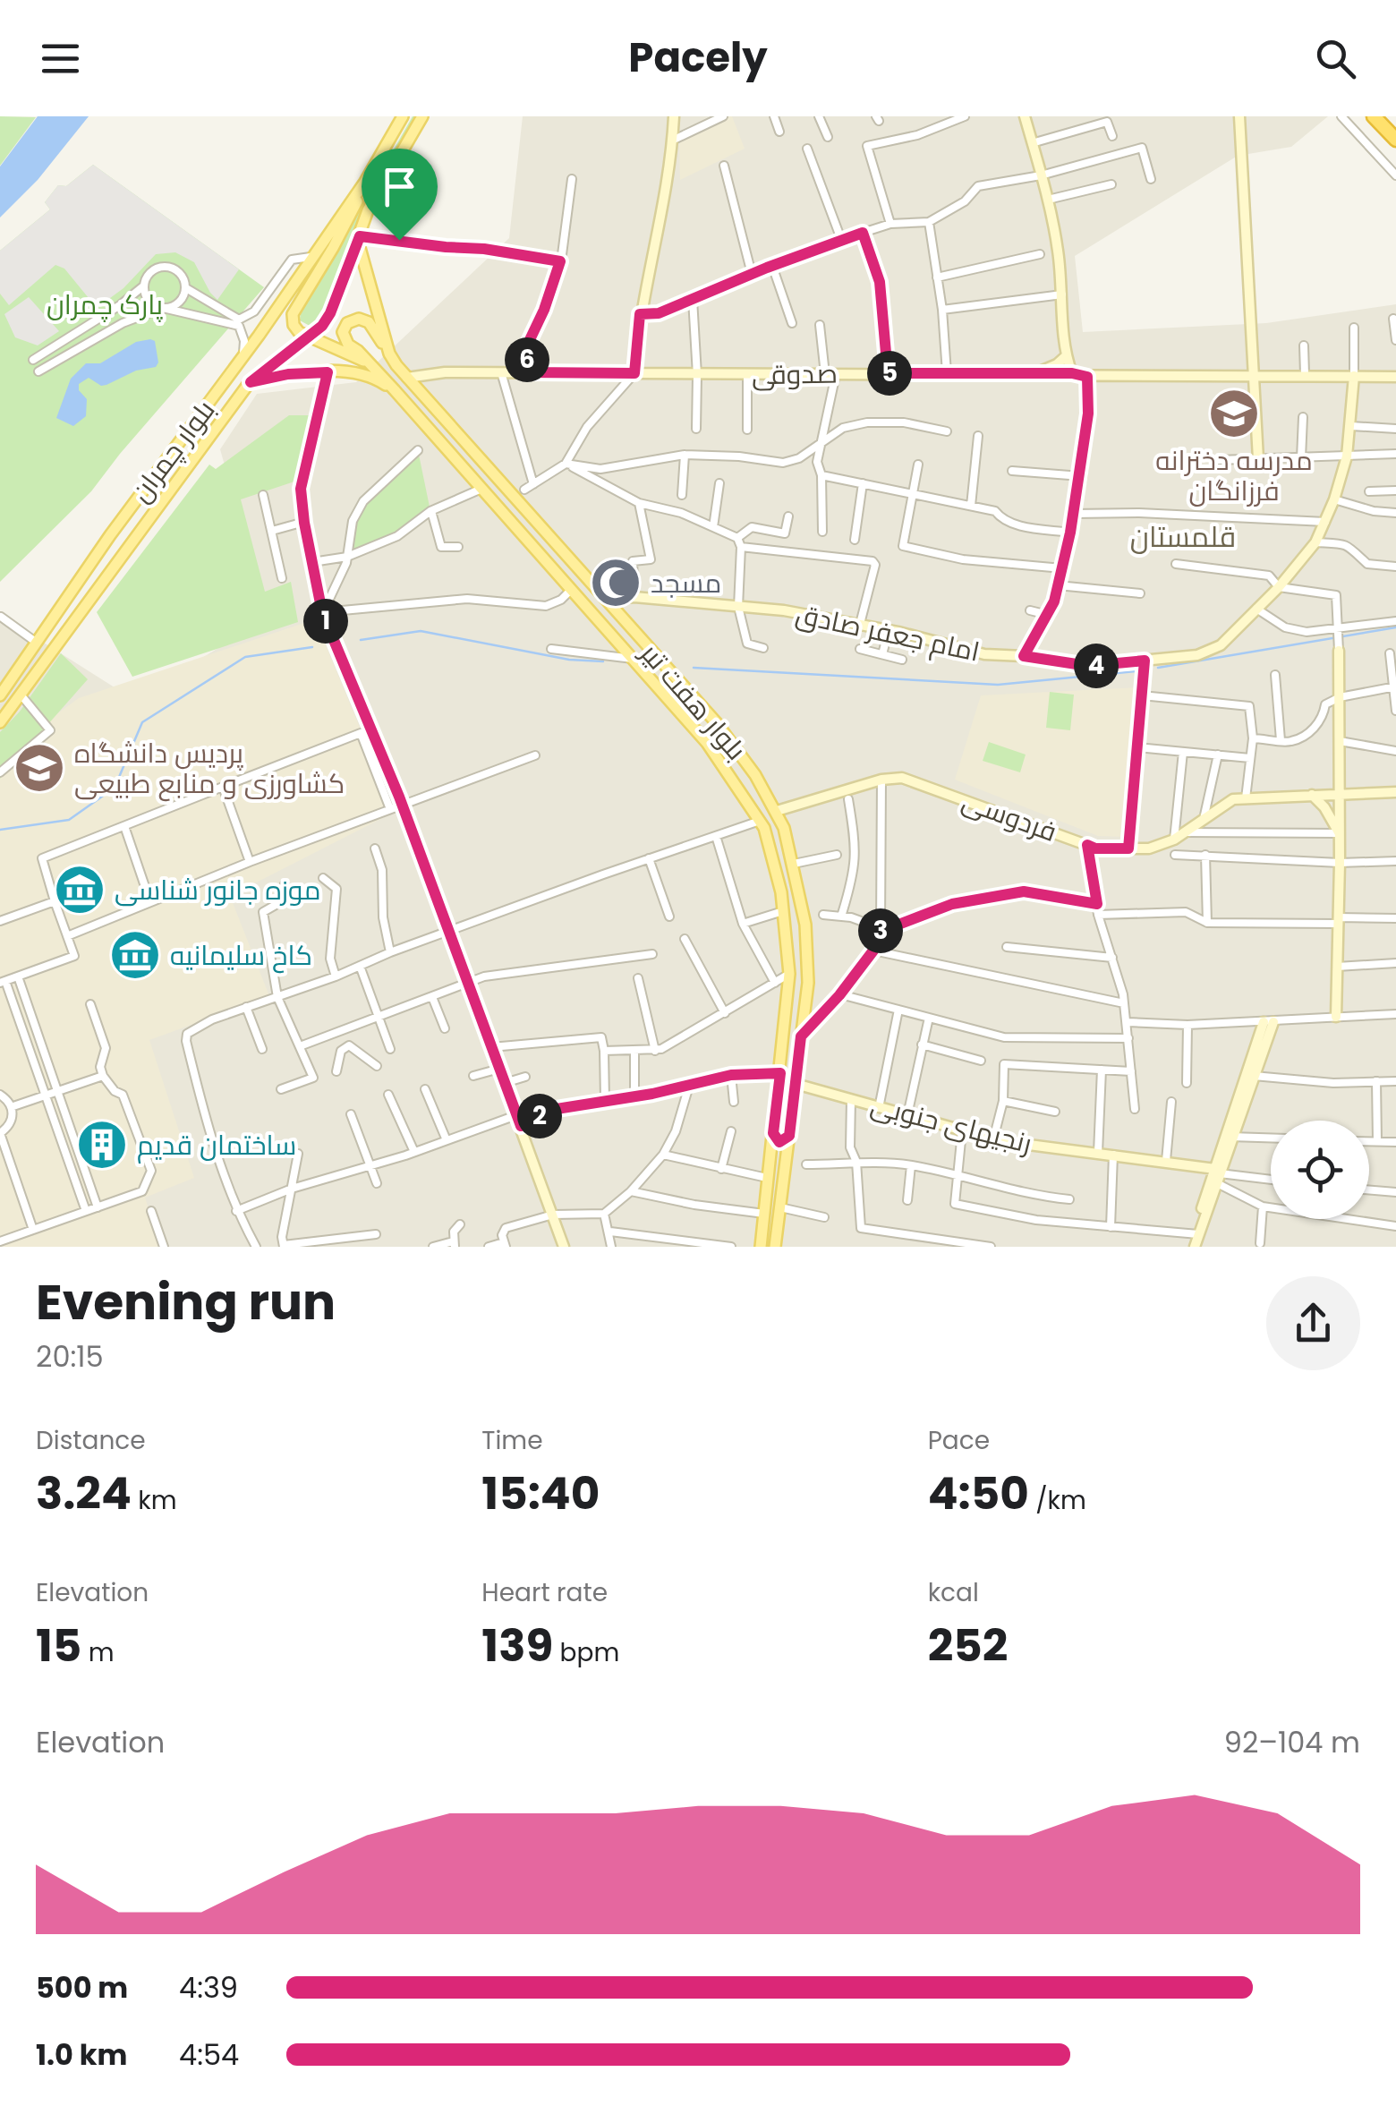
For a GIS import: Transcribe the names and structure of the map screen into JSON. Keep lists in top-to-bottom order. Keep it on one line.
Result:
{"streets":{"main road":["بلوار چمران","بلوار هفت تیر"],"street":["صدوقی","امام جعفر صادق","فردوسی","رنجیهای جنوبی"]},"crossings":[["صدوقی","بلوار هفت تیر"],["بلوار چمران","بلوار هفت تیر"],["امام جعفر صادق","بلوار هفت تیر"],["بلوار هفت تیر","فردوسی"],["بلوار هفت تیر","رنجیهای جنوبی"]],"districts":["قلمستان"],"parks":["پارک چمران"],"places":{"school or university":["مدرسه دخترانه فرزانگان","پردیس دانشگاه کشاورزی و منابع طبیعی"],"mosque":["مسجد"],"museum":["موزه جانور شناسی","کاخ سلیمانیه"],"building":["ساختمان قدیم"]},"page":{"header":"Pacely","pins":["6","5","1","4","3","2"],"heading":["Evening run","20:15"],"stats":[["Distance","3.24 km"],["Time","15:40"],["Pace","4:50 /km"],["Elevation","15 m"],["Heart rate","139 bpm"],["kcal","252"]],"chart":["Elevation","92–104 m"],"list":[{"name":"500 m","note":"4:39"},{"name":"1.0 km","note":"4:54"}]}}
